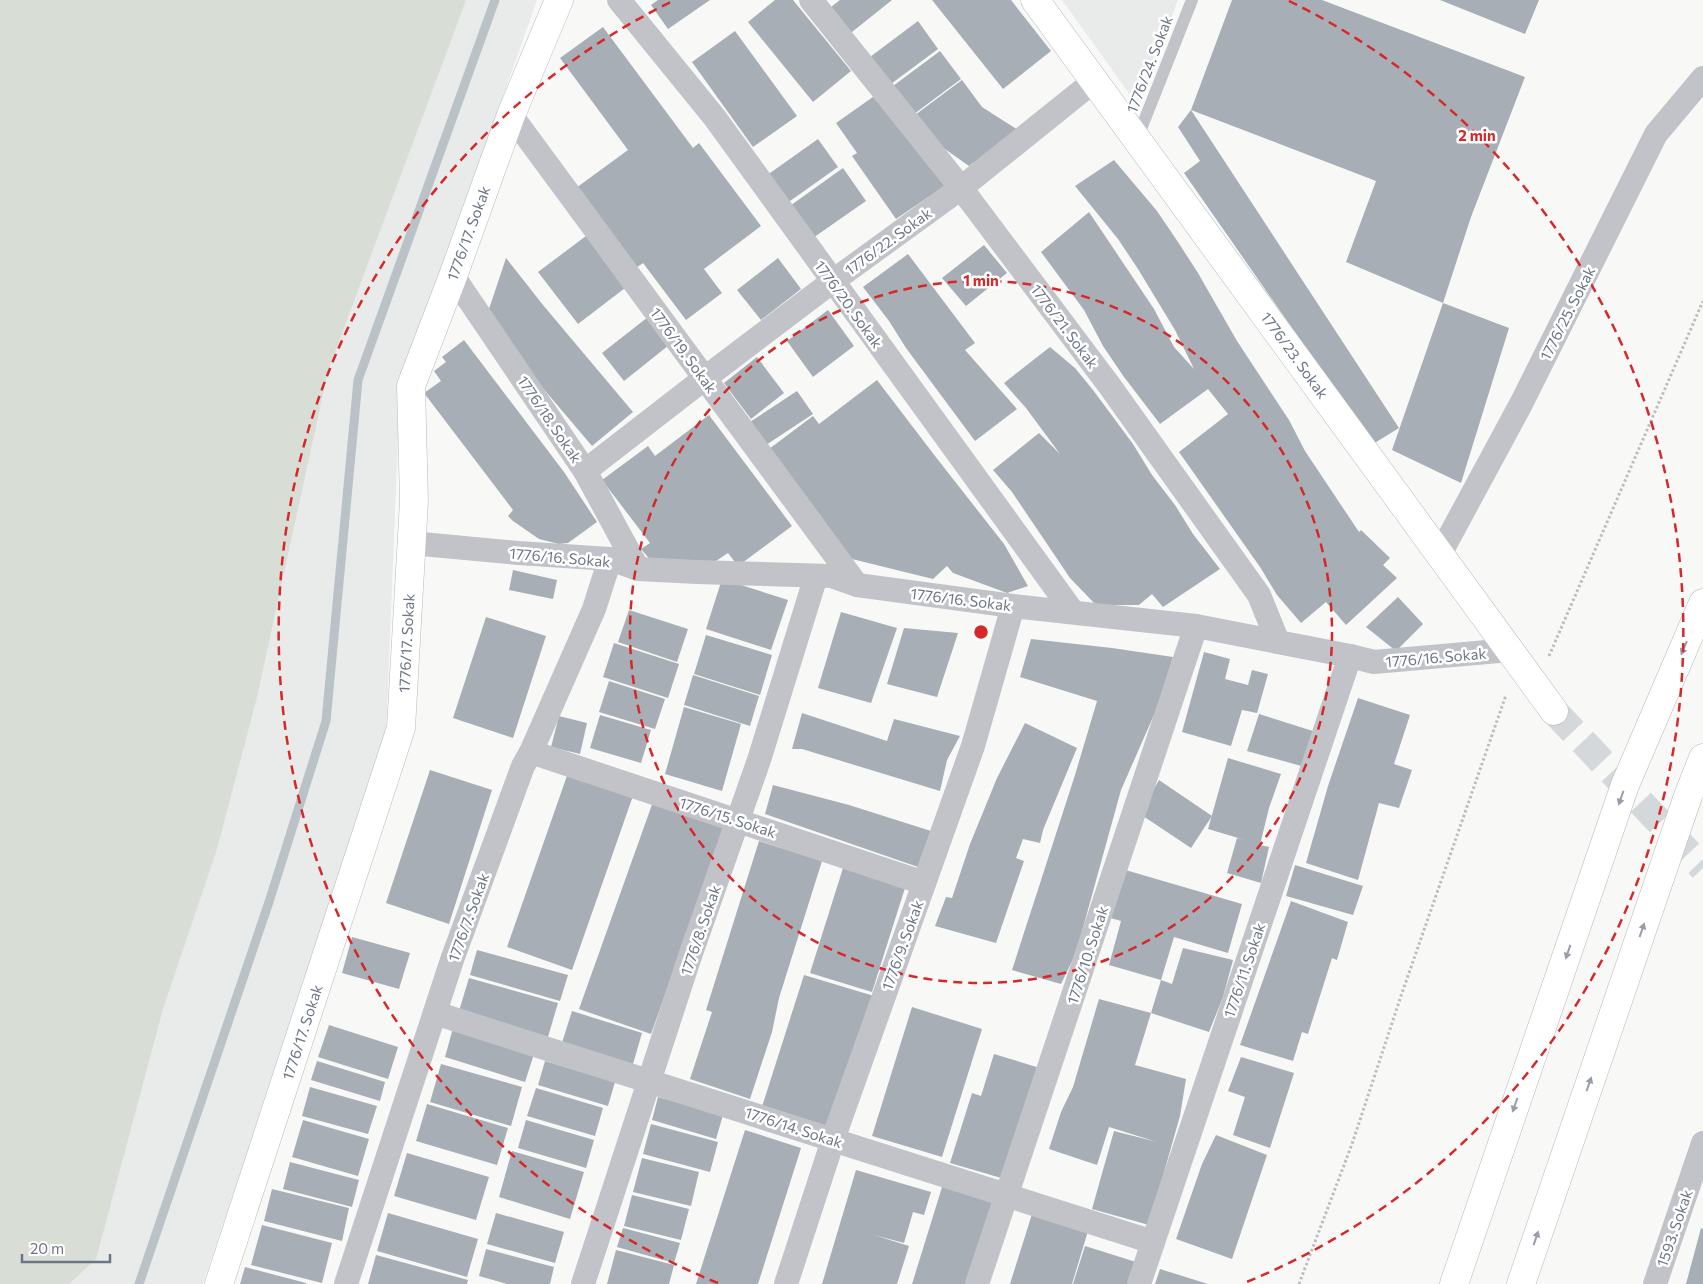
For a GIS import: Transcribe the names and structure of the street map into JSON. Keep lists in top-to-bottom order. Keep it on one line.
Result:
{"streets":{"main road":["1776/17. Sokak","1776/23. Sokak"],"street":["1776/22. Sokak","1776/20. Sokak","1776/25. Sokak","1776/21. Sokak","1776/19. Sokak","1776/18. Sokak","1776/16. Sokak","1776/15. Sokak","1776/7. Sokak","1776/8. Sokak","1776/9. Sokak","1776/10. Sokak","1776/11. Sokak","1776/14. Sokak","1593. Sokak"],"lane":["1776/24. Sokak"]},"crossings":[["1776/24. Sokak","1776/23. Sokak"],["1776/17. Sokak","1776/19. Sokak"],["1776/17. Sokak","1776/18. Sokak"],["1776/17. Sokak","1776/16. Sokak"],["1776/22. Sokak","1776/20. Sokak"],["1776/22. Sokak","1776/21. Sokak"],["1776/22. Sokak","1776/19. Sokak"],["1776/22. Sokak","1776/23. Sokak"],["1776/22. Sokak","1776/18. Sokak"],["1776/20. Sokak","1776/16. Sokak"],["1776/25. Sokak","1776/23. Sokak"],["1776/21. Sokak","1776/16. Sokak"],["1776/19. Sokak","1776/16. Sokak"],["1776/23. Sokak","1776/16. Sokak"],["1776/18. Sokak","1776/16. Sokak"],["1776/16. Sokak","1776/7. Sokak"],["1776/16. Sokak","1776/8. Sokak"],["1776/16. Sokak","1776/9. Sokak"],["1776/16. Sokak","1776/10. Sokak"],["1776/16. Sokak","1776/11. Sokak"],["1776/15. Sokak","1776/7. Sokak"],["1776/15. Sokak","1776/8. Sokak"],["1776/15. Sokak","1776/9. Sokak"],["1776/7. Sokak","1776/14. Sokak"],["1776/8. Sokak","1776/14. Sokak"],["1776/9. Sokak","1776/14. Sokak"],["1776/10. Sokak","1776/14. Sokak"],["1776/11. Sokak","1776/14. Sokak"]],"scale_bar":"20 m","rings":["2 min","1 min"]}
